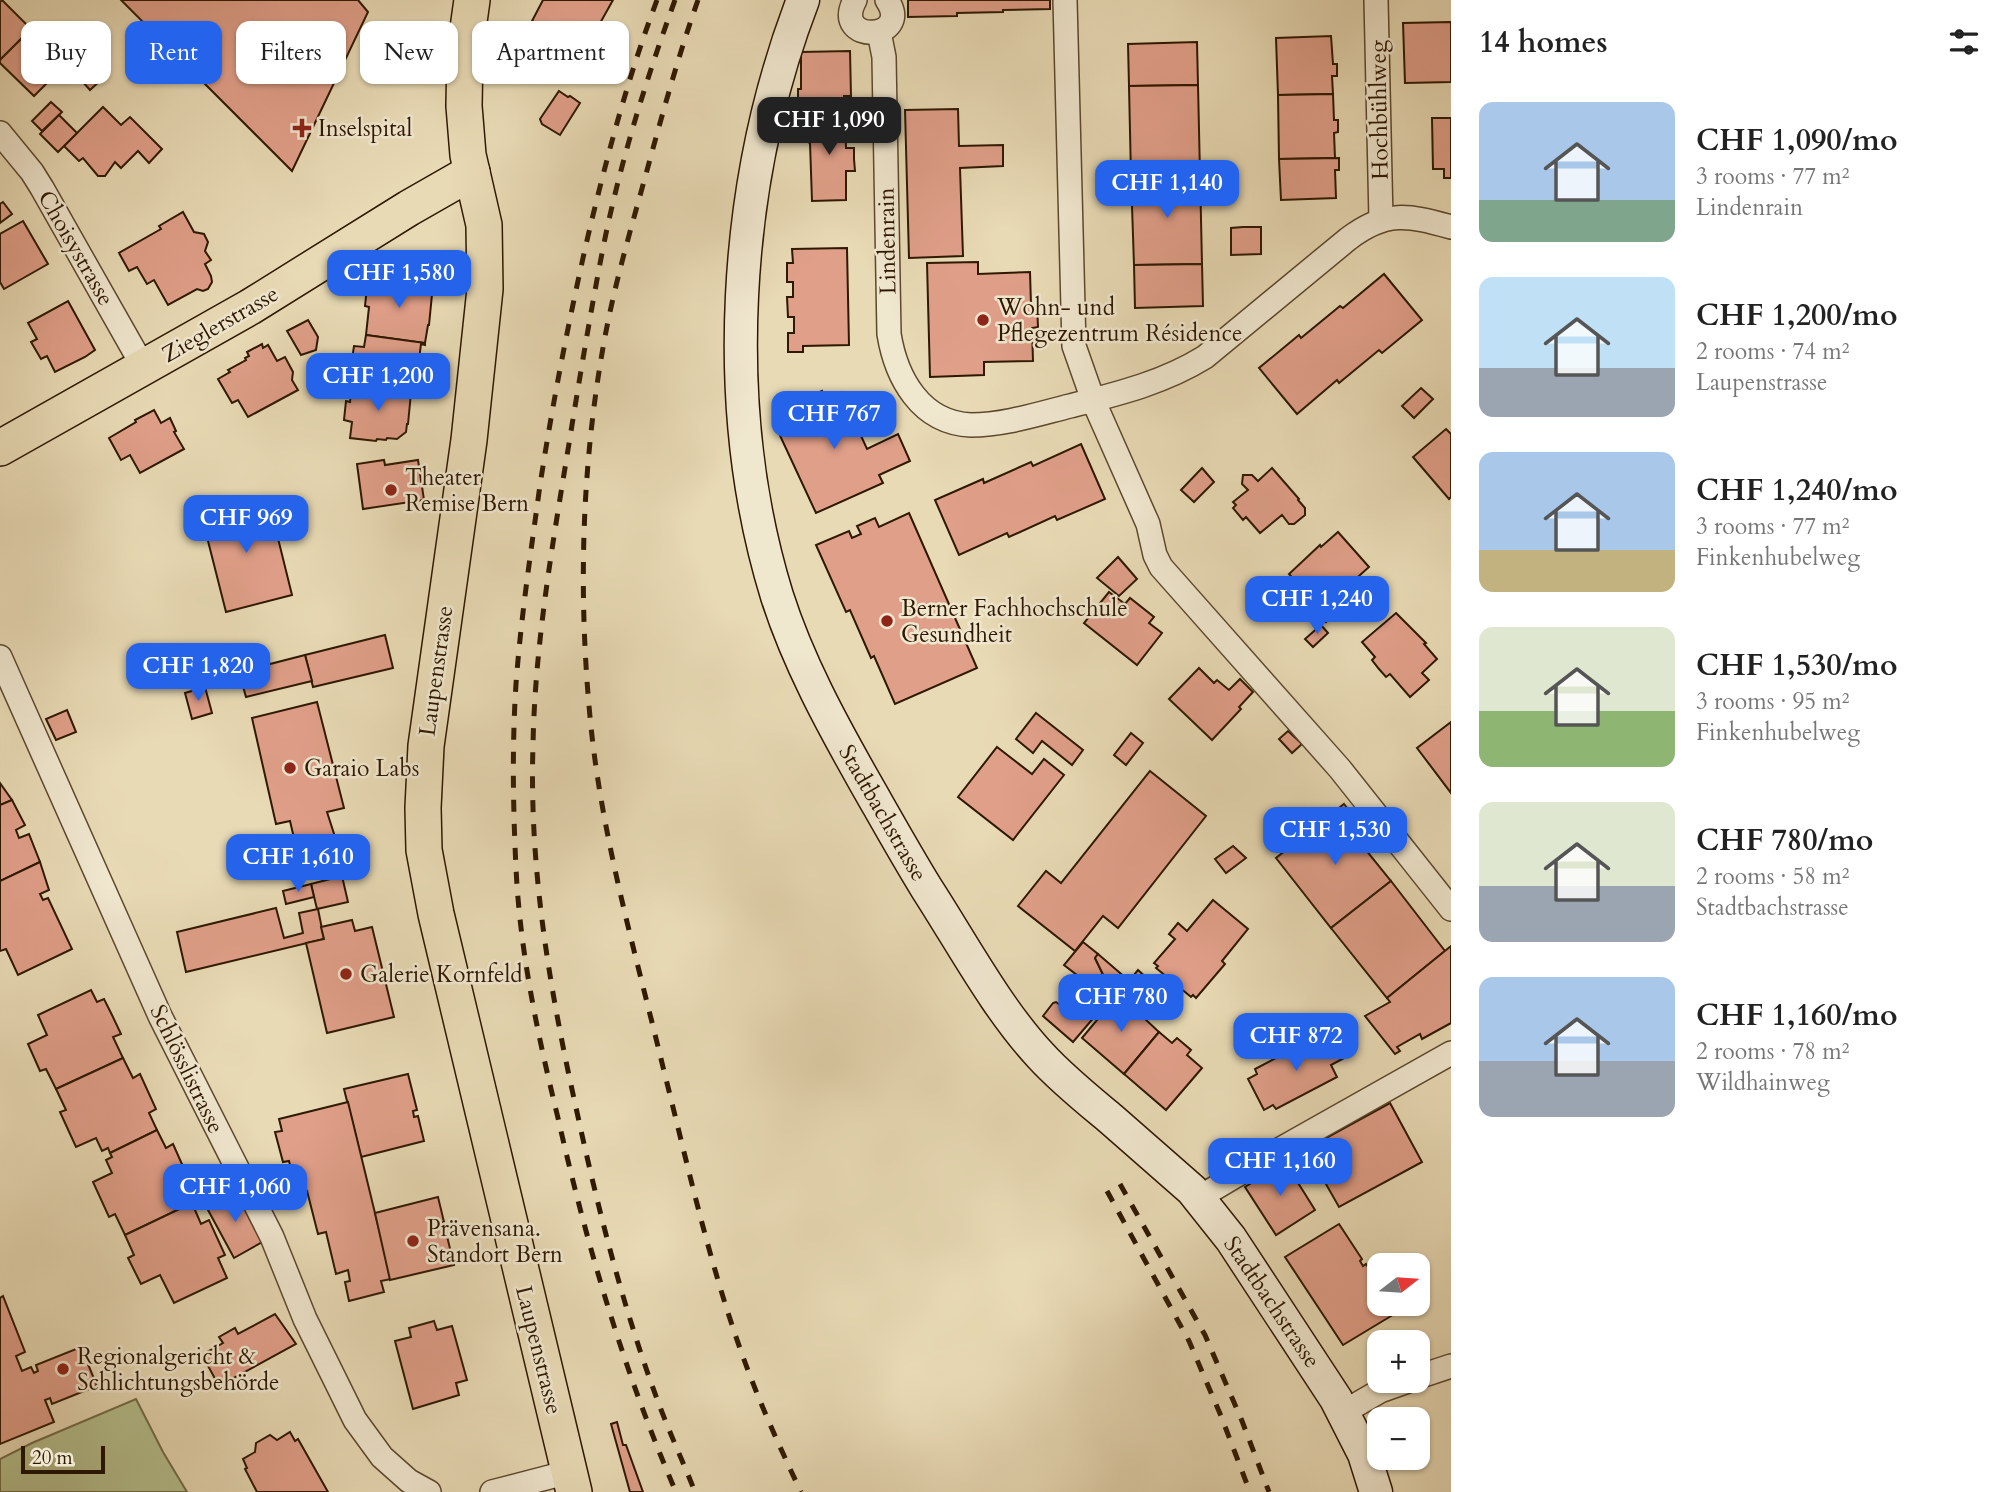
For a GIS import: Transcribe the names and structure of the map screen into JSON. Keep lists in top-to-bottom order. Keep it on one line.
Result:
{"streets":{"main road":["Zieglerstrasse","Laupenstrasse","Stadtbachstrasse"],"street":["Hochbühlweg","Lindenrain","Choisystrasse","Schlösslistrasse"]},"crossings":[["Choisystrasse","Zieglerstrasse"],["Zieglerstrasse","Laupenstrasse"]],"places":{"health":["Inselspital"],"other":["Wohn- und Pflegezentrum Résidence","Theater Remise Bern","Berner Fachhochschule Gesundheit","Garaio Labs","Galerie Kornfeld","Prävensana. Standort Bern","Regionalgericht & Schlichtungsbehörde"]},"scale_bar":"20 m","north":"right","page":{"heading":"14 homes","chip":["Buy","Rent","Filters","New","Apartment"],"list":[{"name":"CHF 1,090/mo","note":"3 rooms · 77 m² · Lindenrain"},{"name":"CHF 1,200/mo","note":"2 rooms · 74 m² · Laupenstrasse"},{"name":"CHF 1,240/mo","note":"3 rooms · 77 m² · Finkenhubelweg"},{"name":"CHF 1,530/mo","note":"3 rooms · 95 m² · Finkenhubelweg"},{"name":"CHF 780/mo","note":"2 rooms · 58 m² · Stadtbachstrasse"},{"name":"CHF 1,160/mo","note":"2 rooms · 78 m² · Wildhainweg"}],"price":["CHF 1,090","CHF 1,140","CHF 1,580","CHF 1,200","CHF 767","CHF 969","CHF 1,240","CHF 1,820","CHF 1,530","CHF 1,610","CHF 780","CHF 872","CHF 1,160","CHF 1,060"],"map_buttons":["+","−"],"scale":"20 m"}}
